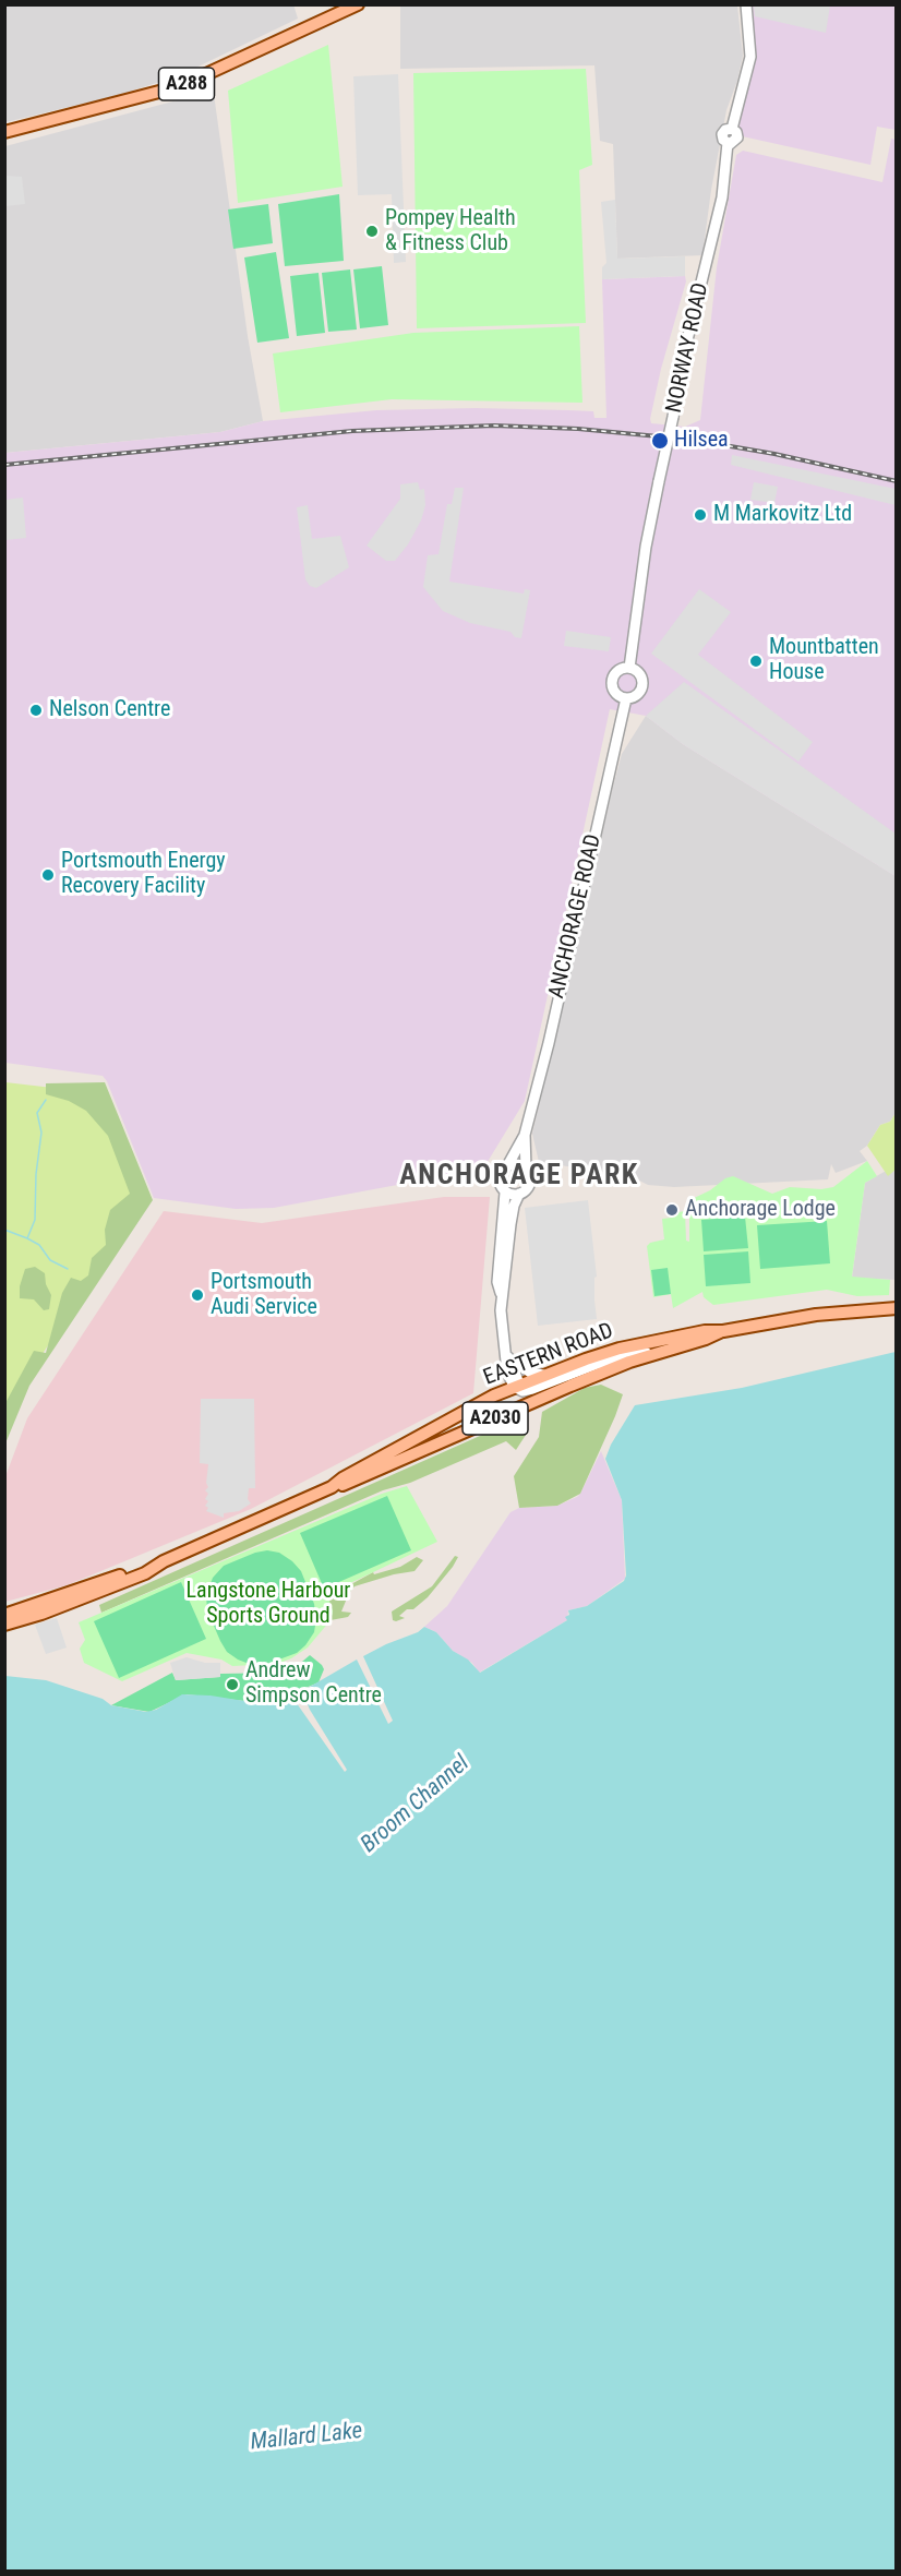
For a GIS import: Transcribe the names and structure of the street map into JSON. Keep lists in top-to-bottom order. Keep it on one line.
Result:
{"streets":{"main road":["A288","EASTERN ROAD","A2030"],"street":["NORWAY ROAD","ANCHORAGE ROAD"]},"crossings":[["NORWAY ROAD","ANCHORAGE ROAD"]],"districts":["ANCHORAGE PARK"],"water":["Broom Channel","Mallard Lake"],"parks":["Langstone Harbour Sports Ground"],"places":["Pompey Health & Fitness Club","Hilsea","M Markovitz Ltd","Mountbatten House","Nelson Centre","Portsmouth Energy Recovery Facility","Anchorage Lodge","Portsmouth Audi Service","Andrew Simpson Centre"]}
